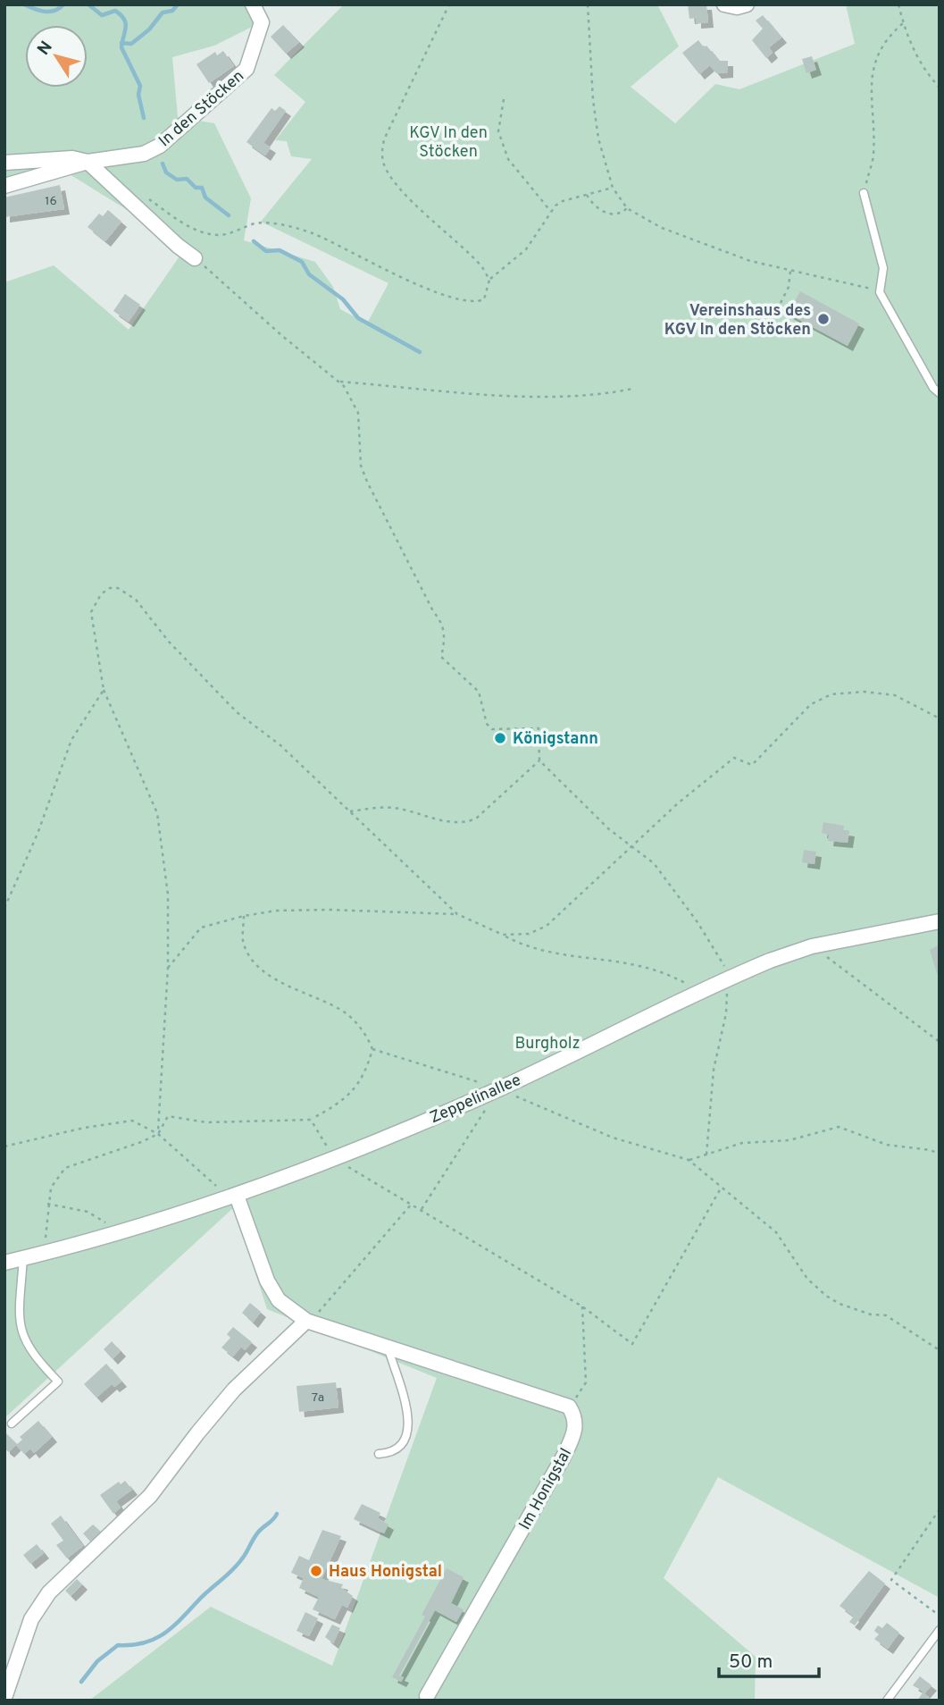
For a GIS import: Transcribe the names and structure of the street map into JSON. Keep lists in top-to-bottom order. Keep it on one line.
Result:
{"streets":{"street":["In den Stöcken","Zeppelinallee","Im Honigstal"]},"parks":["KGV In den Stöcken","Burgholz"],"places":["Vereinshaus des KGV In den Stöcken","Königstann","Haus Honigstal"],"house_numbers":["16","7a"],"scale_bar":"50 m","north":"top left"}
